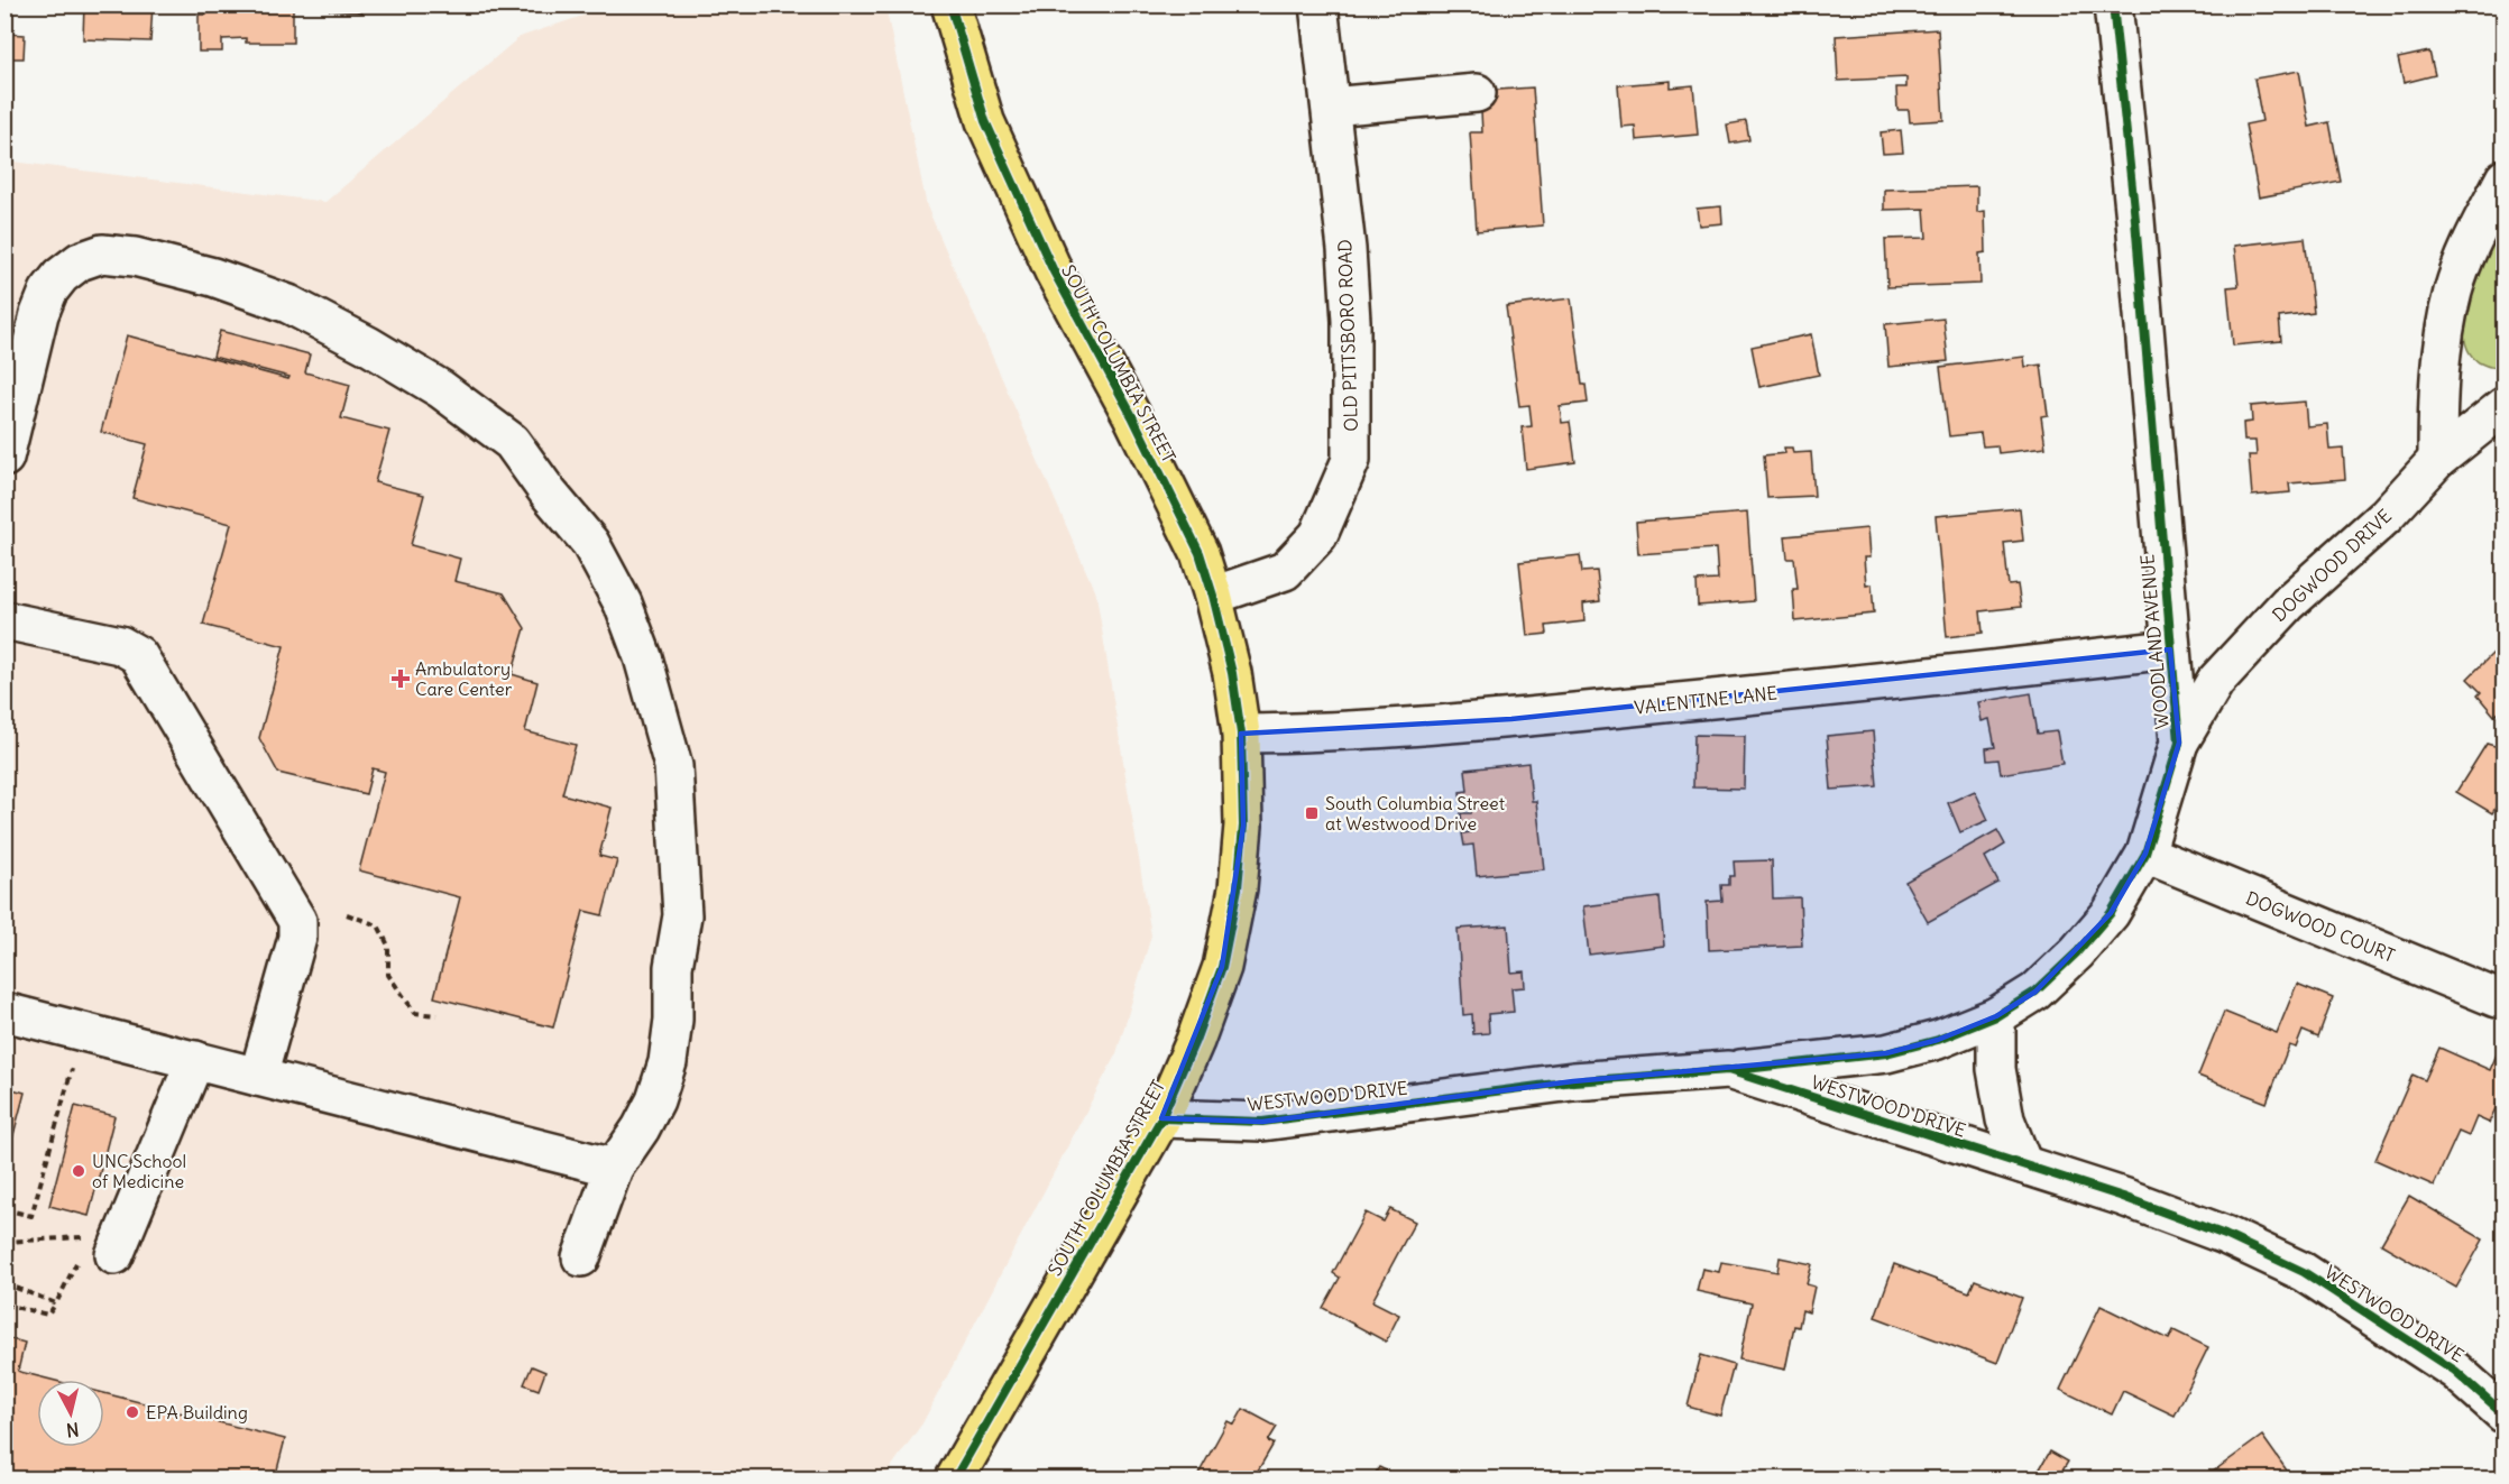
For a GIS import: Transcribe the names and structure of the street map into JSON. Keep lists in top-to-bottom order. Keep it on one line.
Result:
{"streets":{"main road":["SOUTH COLUMBIA STREET"],"street":["OLD PITTSBORO ROAD","DOGWOOD DRIVE","WOODLAND AVENUE","VALENTINE LANE","DOGWOOD COURT","WESTWOOD DRIVE"]},"crossings":[["OLD PITTSBORO ROAD","SOUTH COLUMBIA STREET"],["SOUTH COLUMBIA STREET","VALENTINE LANE"],["SOUTH COLUMBIA STREET","WESTWOOD DRIVE"],["DOGWOOD DRIVE","WOODLAND AVENUE"],["WOODLAND AVENUE","VALENTINE LANE"],["WOODLAND AVENUE","DOGWOOD COURT"],["WOODLAND AVENUE","WESTWOOD DRIVE"]],"places":{"health":["Ambulatory Care Center"],"transit":["South Columbia Street at Westwood Drive"],"other":["UNC School of Medicine","EPA Building"]},"north":"bottom"}
